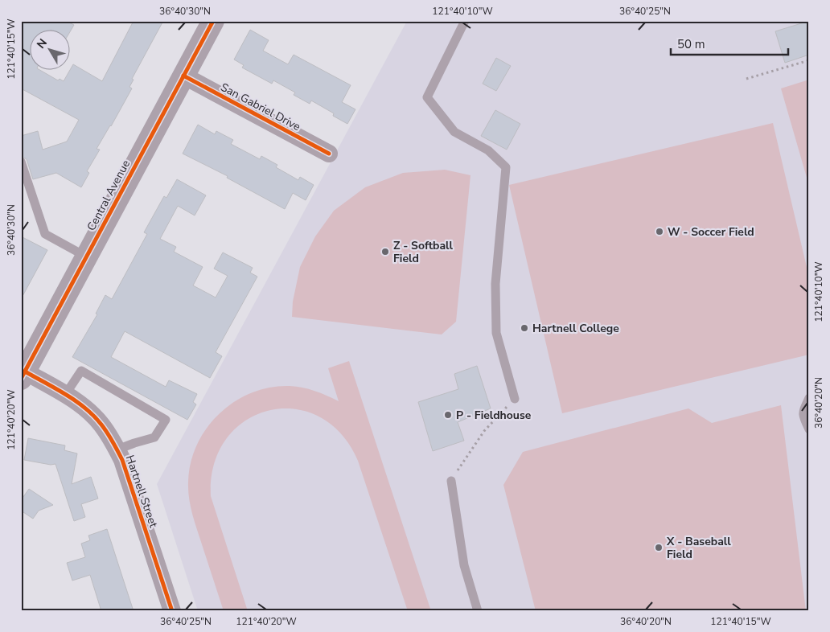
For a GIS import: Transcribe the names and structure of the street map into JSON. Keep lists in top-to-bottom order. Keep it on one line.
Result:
{"streets":{"street":["San Gabriel Drive","Central Avenue","Hartnell Street"]},"crossings":[["San Gabriel Drive","Central Avenue"],["Central Avenue","Hartnell Street"]],"places":["W - Soccer Field","Z - Softball Field","Hartnell College","P - Fieldhouse","X - Baseball Field"],"scale_bar":"50 m","north":"top left","coordinates":["36°40'30\"N","121°40'10\"W","36°40'25\"N","121°40'15\"W","36°40'20\"N","121°40'20\"W"]}
